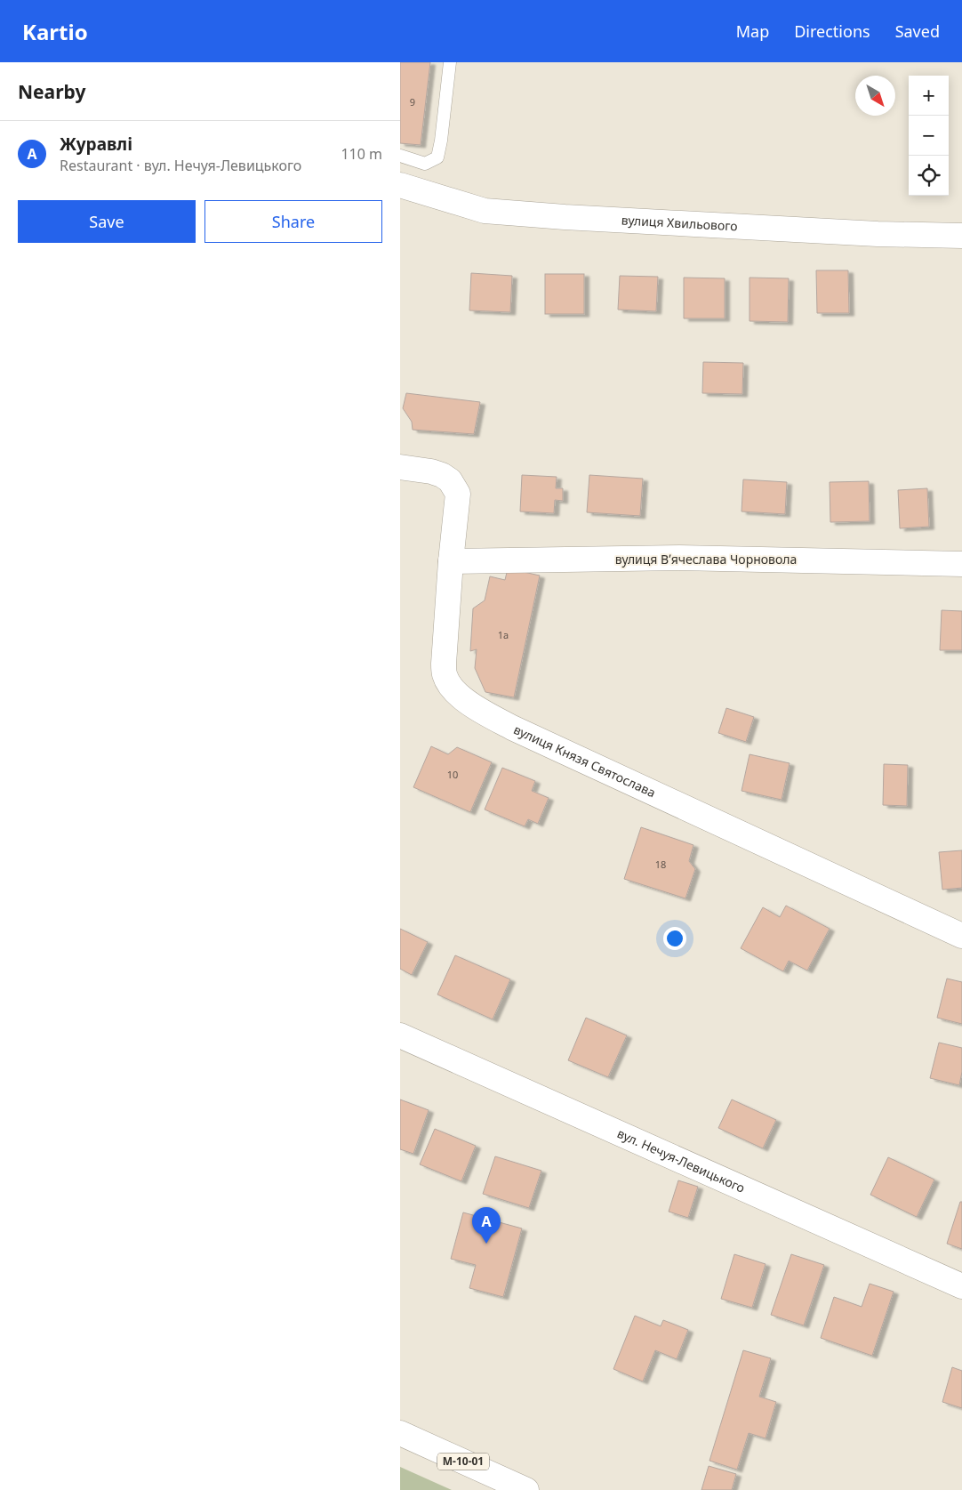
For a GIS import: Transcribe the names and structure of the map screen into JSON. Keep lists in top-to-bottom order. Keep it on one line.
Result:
{"streets":{"main road":["вулиця Хвильового","вулиця Вʼячеслава Чорновола","вулиця Князя Святослава","вул. Нечуя-Левицького","М-10-01"]},"crossings":[["вулиця Вʼячеслава Чорновола","вулиця Князя Святослава"]],"house_numbers":["9","1а","10","18"],"north":"bottom right","page":{"header":"Kartio","nav":["Map","Directions","Saved"],"heading":"Nearby","map_buttons":["+","−"],"list":[{"mark":"A","name":"Журавлі","note":"Restaurant · вул. Нечуя-Левицького","value":"110 m"}],"buttons":["Save","Share"],"pins":"A"}}
